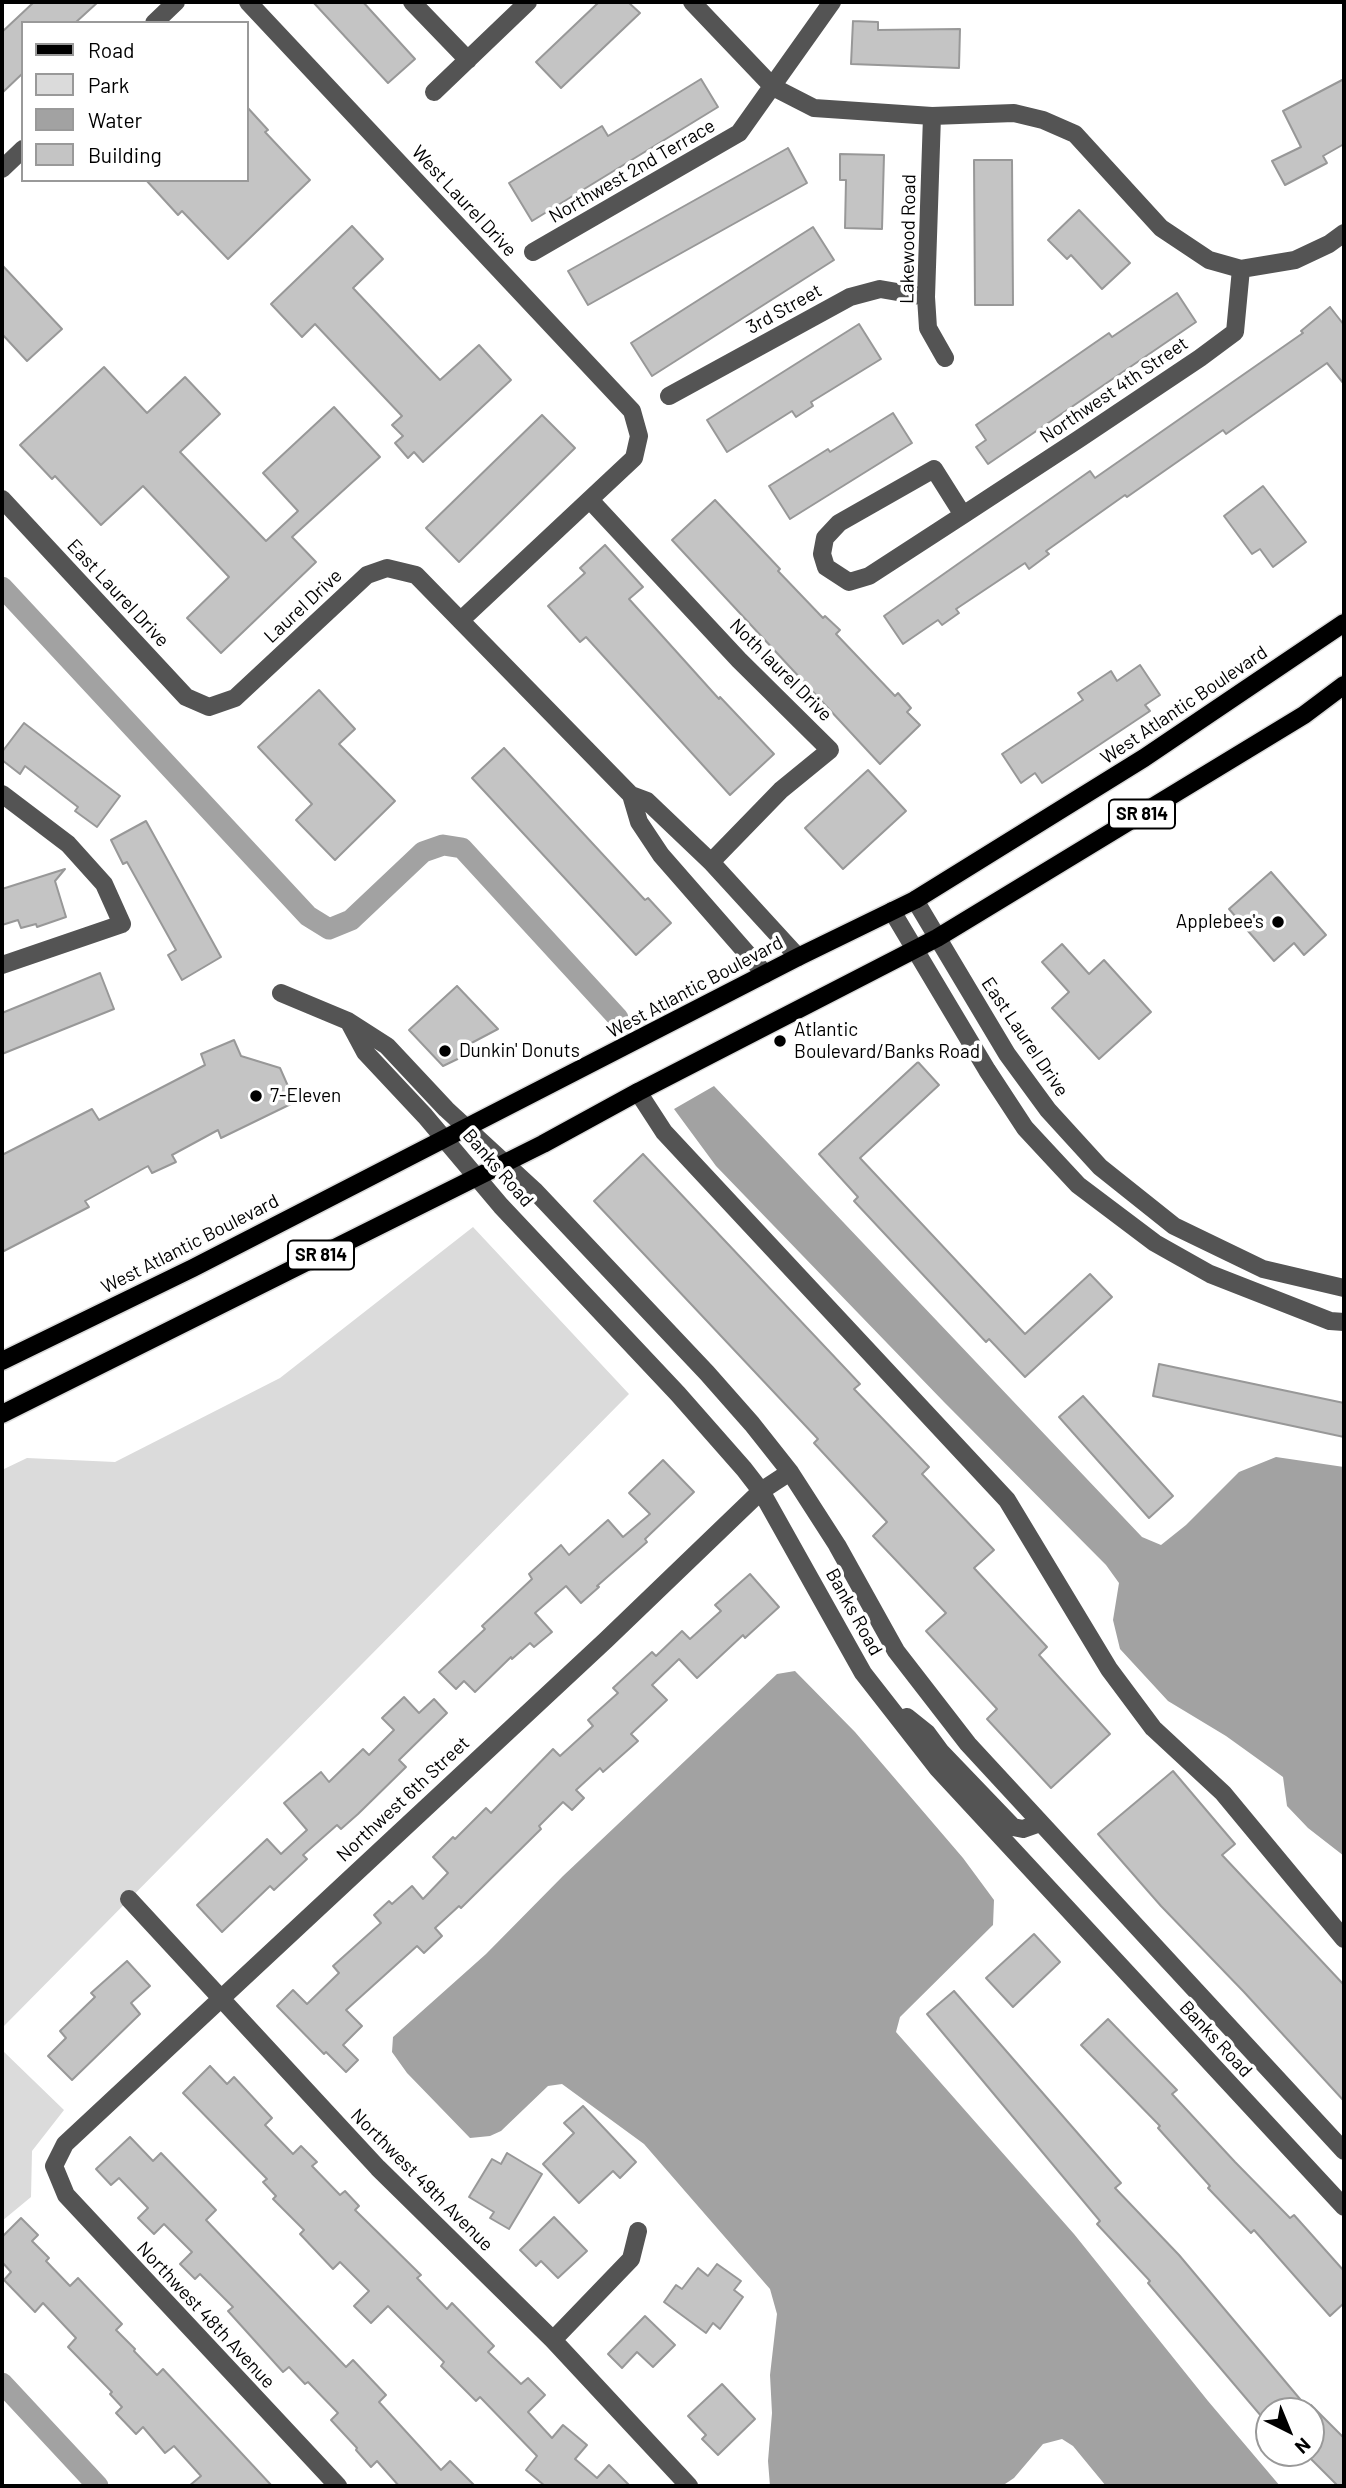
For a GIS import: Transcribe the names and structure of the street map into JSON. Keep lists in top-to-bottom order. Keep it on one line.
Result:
{"streets":{"main road":["West Atlantic Boulevard","SR 814"],"street":["Northwest 2nd Terrace","West Laurel Drive","Lakewood Road","3rd Street","Northwest 4th Street","East Laurel Drive","Laurel Drive","Noth laurel Drive","Banks Road","Northwest 6th Street","Northwest 49th Avenue","Northwest 48th Avenue"]},"crossings":[["West Laurel Drive","Noth laurel Drive"],["Lakewood Road","3rd Street"],["East Laurel Drive","Laurel Drive"],["East Laurel Drive","West Atlantic Boulevard"],["East Laurel Drive","SR 814"],["Laurel Drive","Noth laurel Drive"],["Laurel Drive","West Atlantic Boulevard"],["West Atlantic Boulevard","Banks Road"],["SR 814","Banks Road"],["Banks Road","Northwest 6th Street"],["Northwest 6th Street","Northwest 49th Avenue"],["Northwest 6th Street","Northwest 48th Avenue"]],"places":["Applebee's","Atlantic Boulevard/Banks Road","Dunkin' Donuts","7-Eleven"],"legend":["Road","Park","Water","Building"],"north":"bottom right"}
